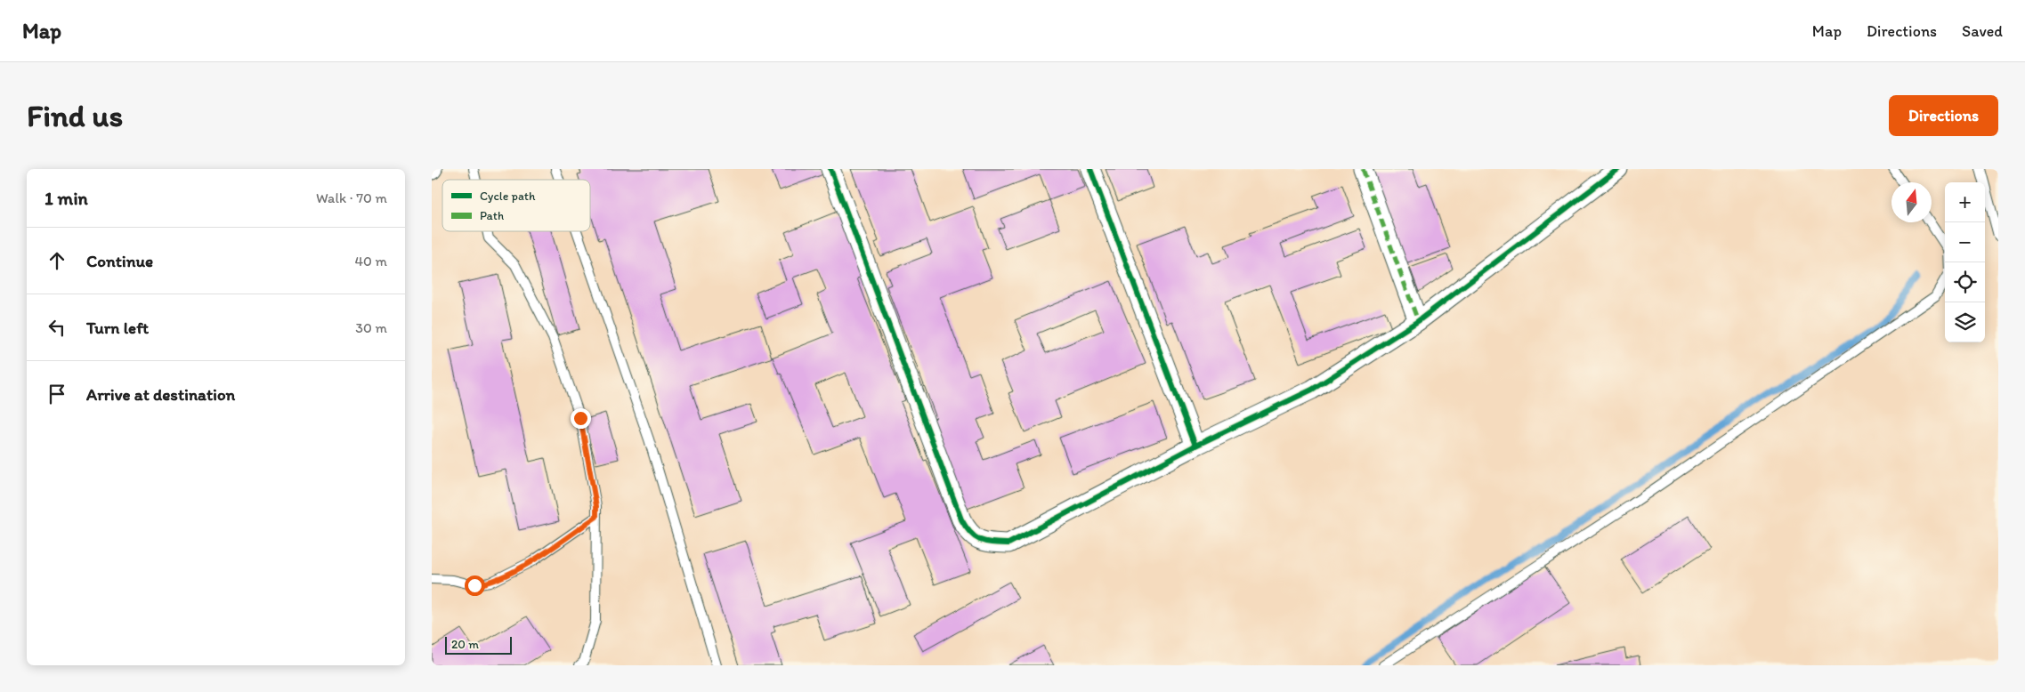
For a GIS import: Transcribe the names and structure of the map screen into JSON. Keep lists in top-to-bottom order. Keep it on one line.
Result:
{"legend":["Cycle path","Path"],"scale_bar":"20 m","north":"top","page":{"header":"Map","nav":["Map","Directions","Saved"],"buttons":"Directions","title":"Find us","heading":["1 min","Walk · 70 m"],"map_buttons":["+","−"],"list":[["Continue","40 m"],["Turn left","30 m"],"Arrive at destination"],"scale":"20 m"}}
